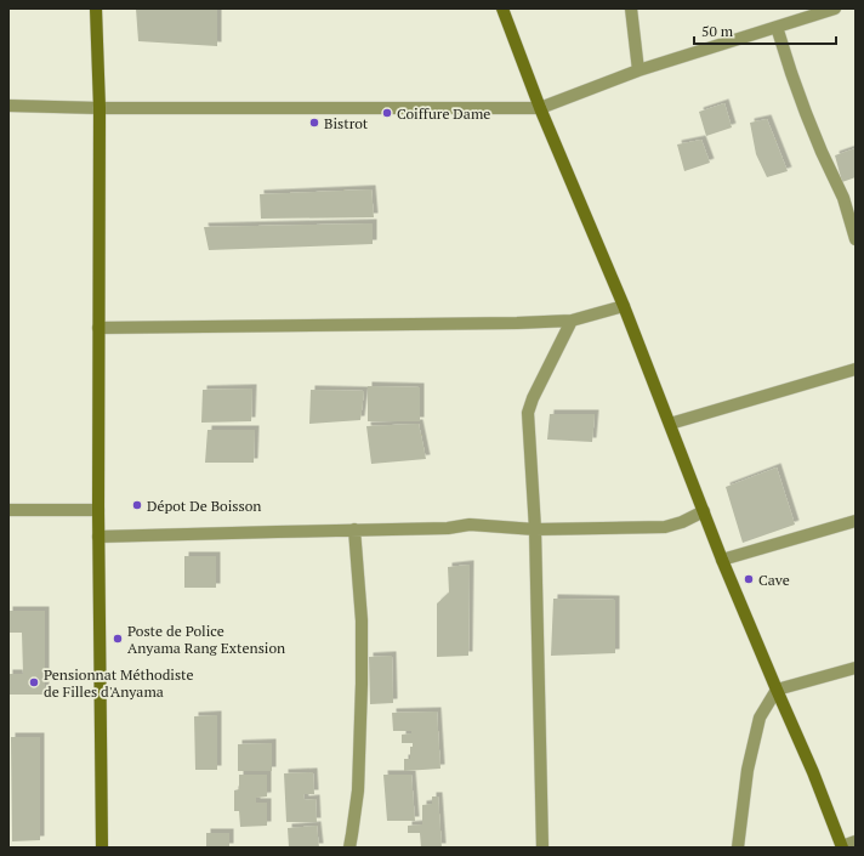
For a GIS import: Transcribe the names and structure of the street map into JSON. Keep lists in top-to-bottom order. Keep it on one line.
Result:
{"places":["Coiffure Dame","Bistrot","Dépot De Boisson","Cave","Poste de Police Anyama Rang Extension","Pensionnat Méthodiste de Filles d'Anyama"],"scale_bar":"50 m"}
